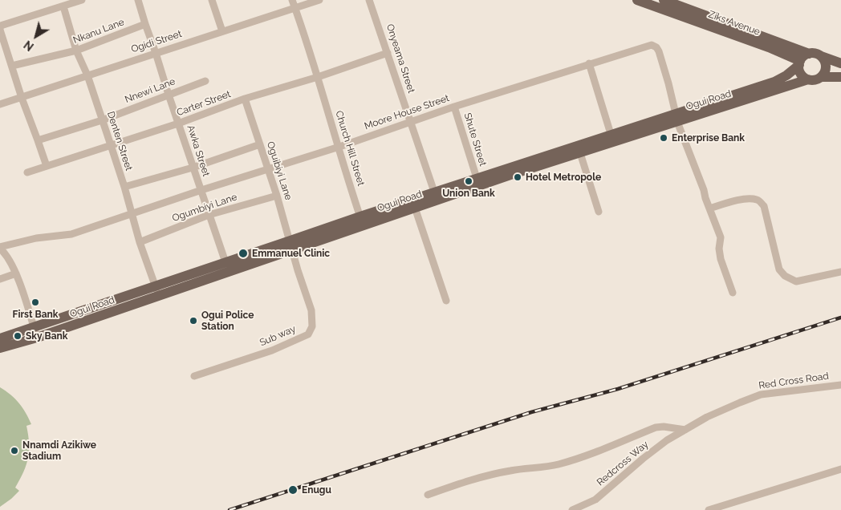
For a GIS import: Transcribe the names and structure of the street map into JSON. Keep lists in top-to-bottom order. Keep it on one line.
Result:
{"streets":{"main road":["Ziks Avenue","Ogui Road"],"street":["Nkanu Lane","Ogidi Street","Onyeama Street","Nnewi Lane","Carter Street","Moore House Street","Shute Street","Denten Street","Church Hill Street","Awka Street","Oguibiyi Lane","Ogumbiyi Lane","Sub way","Red Cross Road","Redcross Way"]},"crossings":[["Ziks Avenue","Ogui Road"],["Nkanu Lane","Denten Street"],["Nkanu Lane","Awka Street"],["Ogidi Street","Denten Street"],["Ogidi Street","Church Hill Street"],["Ogidi Street","Awka Street"],["Onyeama Street","Ogui Road"],["Onyeama Street","Carter Street"],["Onyeama Street","Moore House Street"],["Nnewi Lane","Denten Street"],["Nnewi Lane","Awka Street"],["Ogui Road","Moore House Street"],["Ogui Road","Shute Street"],["Ogui Road","Denten Street"],["Ogui Road","Church Hill Street"],["Ogui Road","Awka Street"],["Ogui Road","Oguibiyi Lane"],["Ogui Road","Sub way"],["Carter Street","Denten Street"],["Carter Street","Church Hill Street"],["Carter Street","Awka Street"],["Carter Street","Oguibiyi Lane"],["Moore House Street","Shute Street"],["Moore House Street","Denten Street"],["Moore House Street","Church Hill Street"],["Moore House Street","Awka Street"],["Moore House Street","Oguibiyi Lane"],["Denten Street","Ogumbiyi Lane"],["Awka Street","Ogumbiyi Lane"],["Oguibiyi Lane","Ogumbiyi Lane"],["Oguibiyi Lane","Sub way"],["Red Cross Road","Redcross Way"]],"places":["Enterprise Bank","Hotel Metropole","Union Bank","Emmanuel Clinic","First Bank","Ogui Police Station","Sky Bank","Nnamdi Azikiwe Stadium","Enugu"],"north":"bottom left"}
